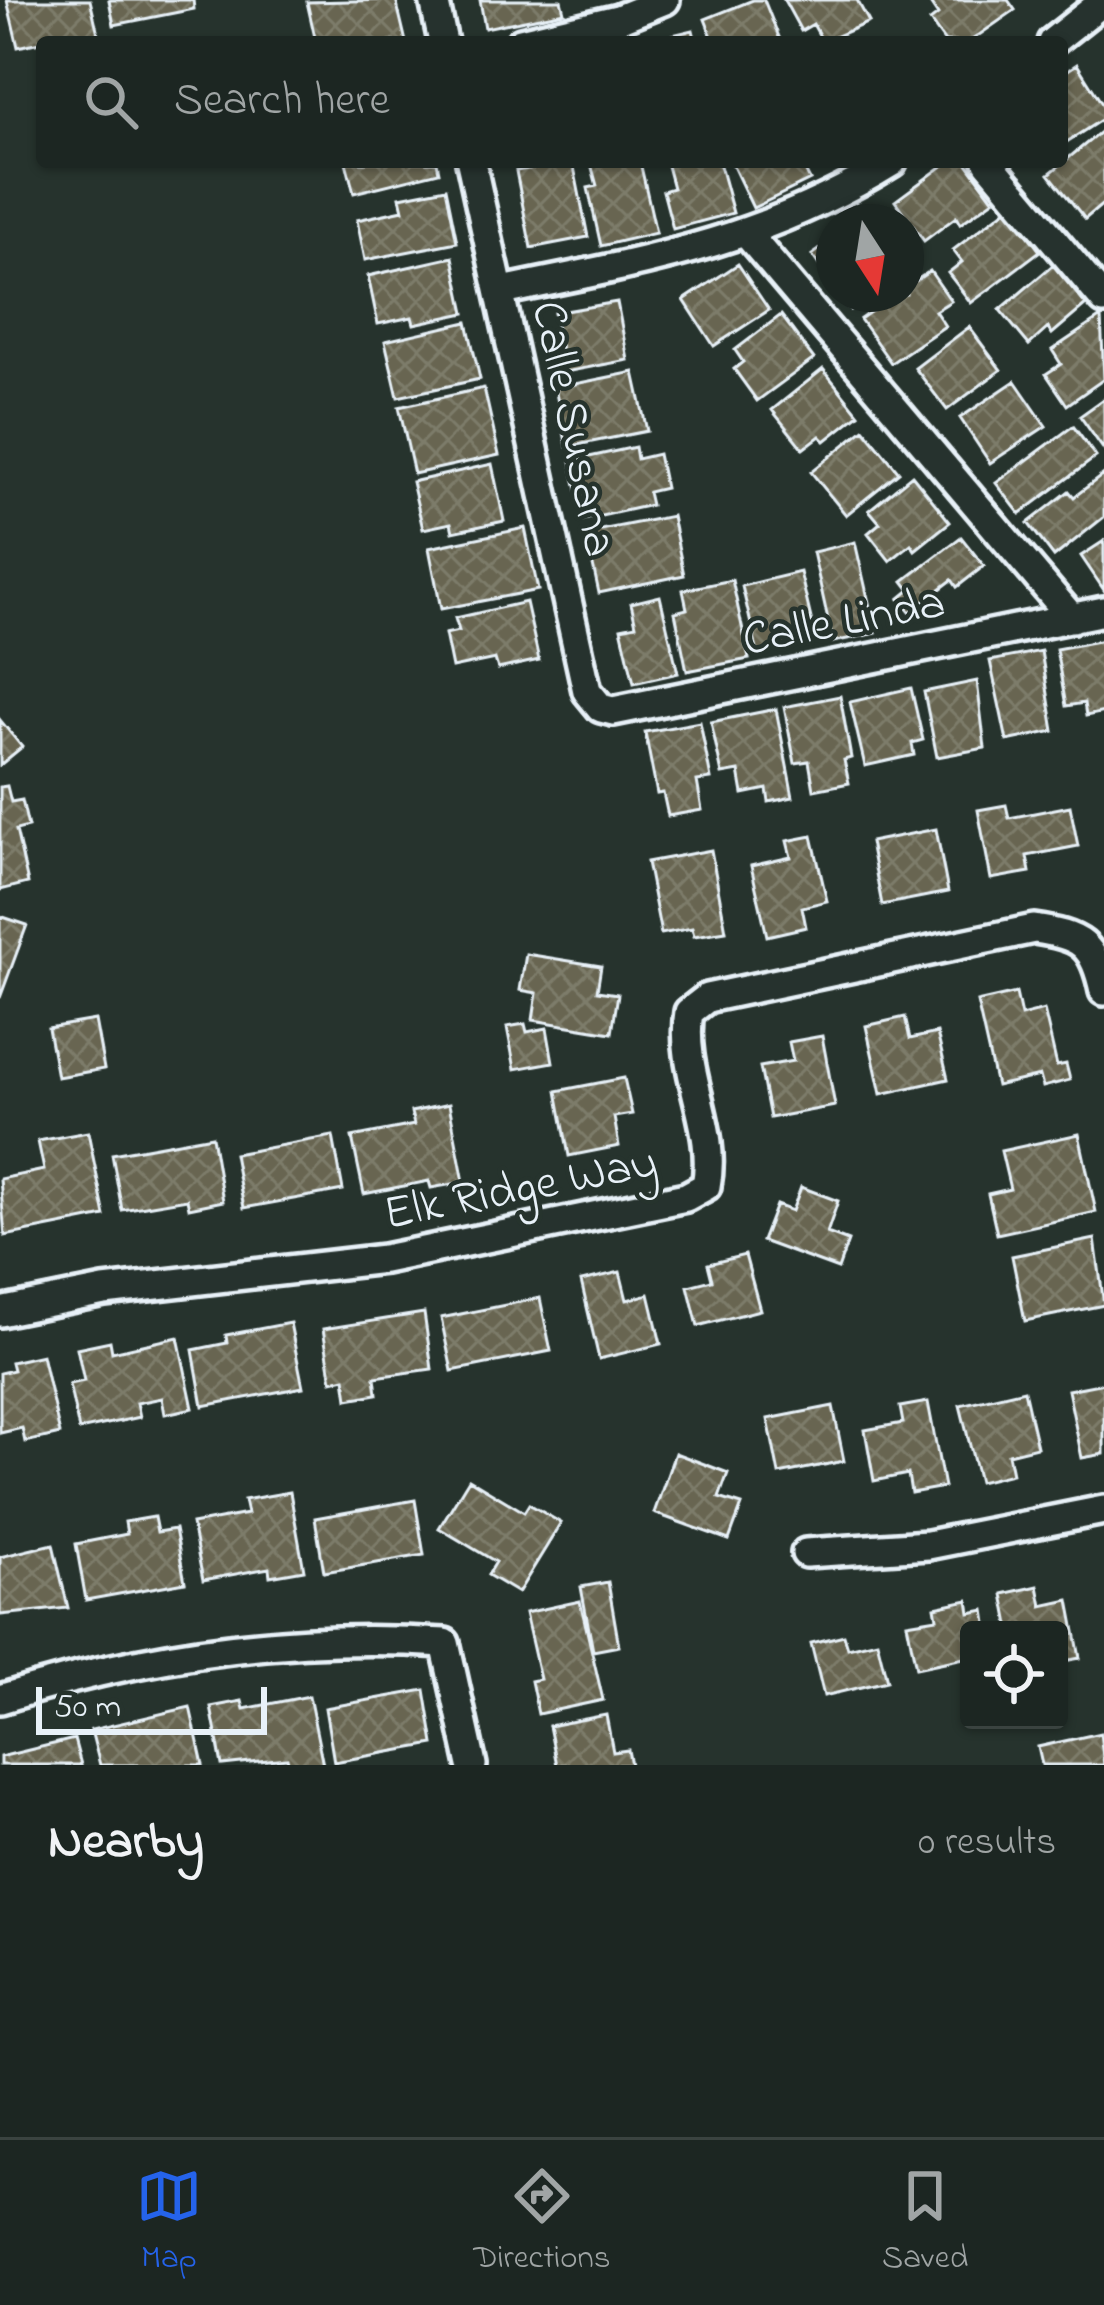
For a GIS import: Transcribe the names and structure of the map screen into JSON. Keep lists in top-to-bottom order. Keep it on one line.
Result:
{"streets":{"street":["Calle Susana","Calle Linda","Elk Ridge Way"]},"crossings":[["Calle Susana","Calle Linda"]],"scale_bar":"50 m","north":"bottom","page":{"search":"Search here","scale":"50 m","heading":["Nearby","0 results"],"nav":["Map","Directions","Saved"]}}
